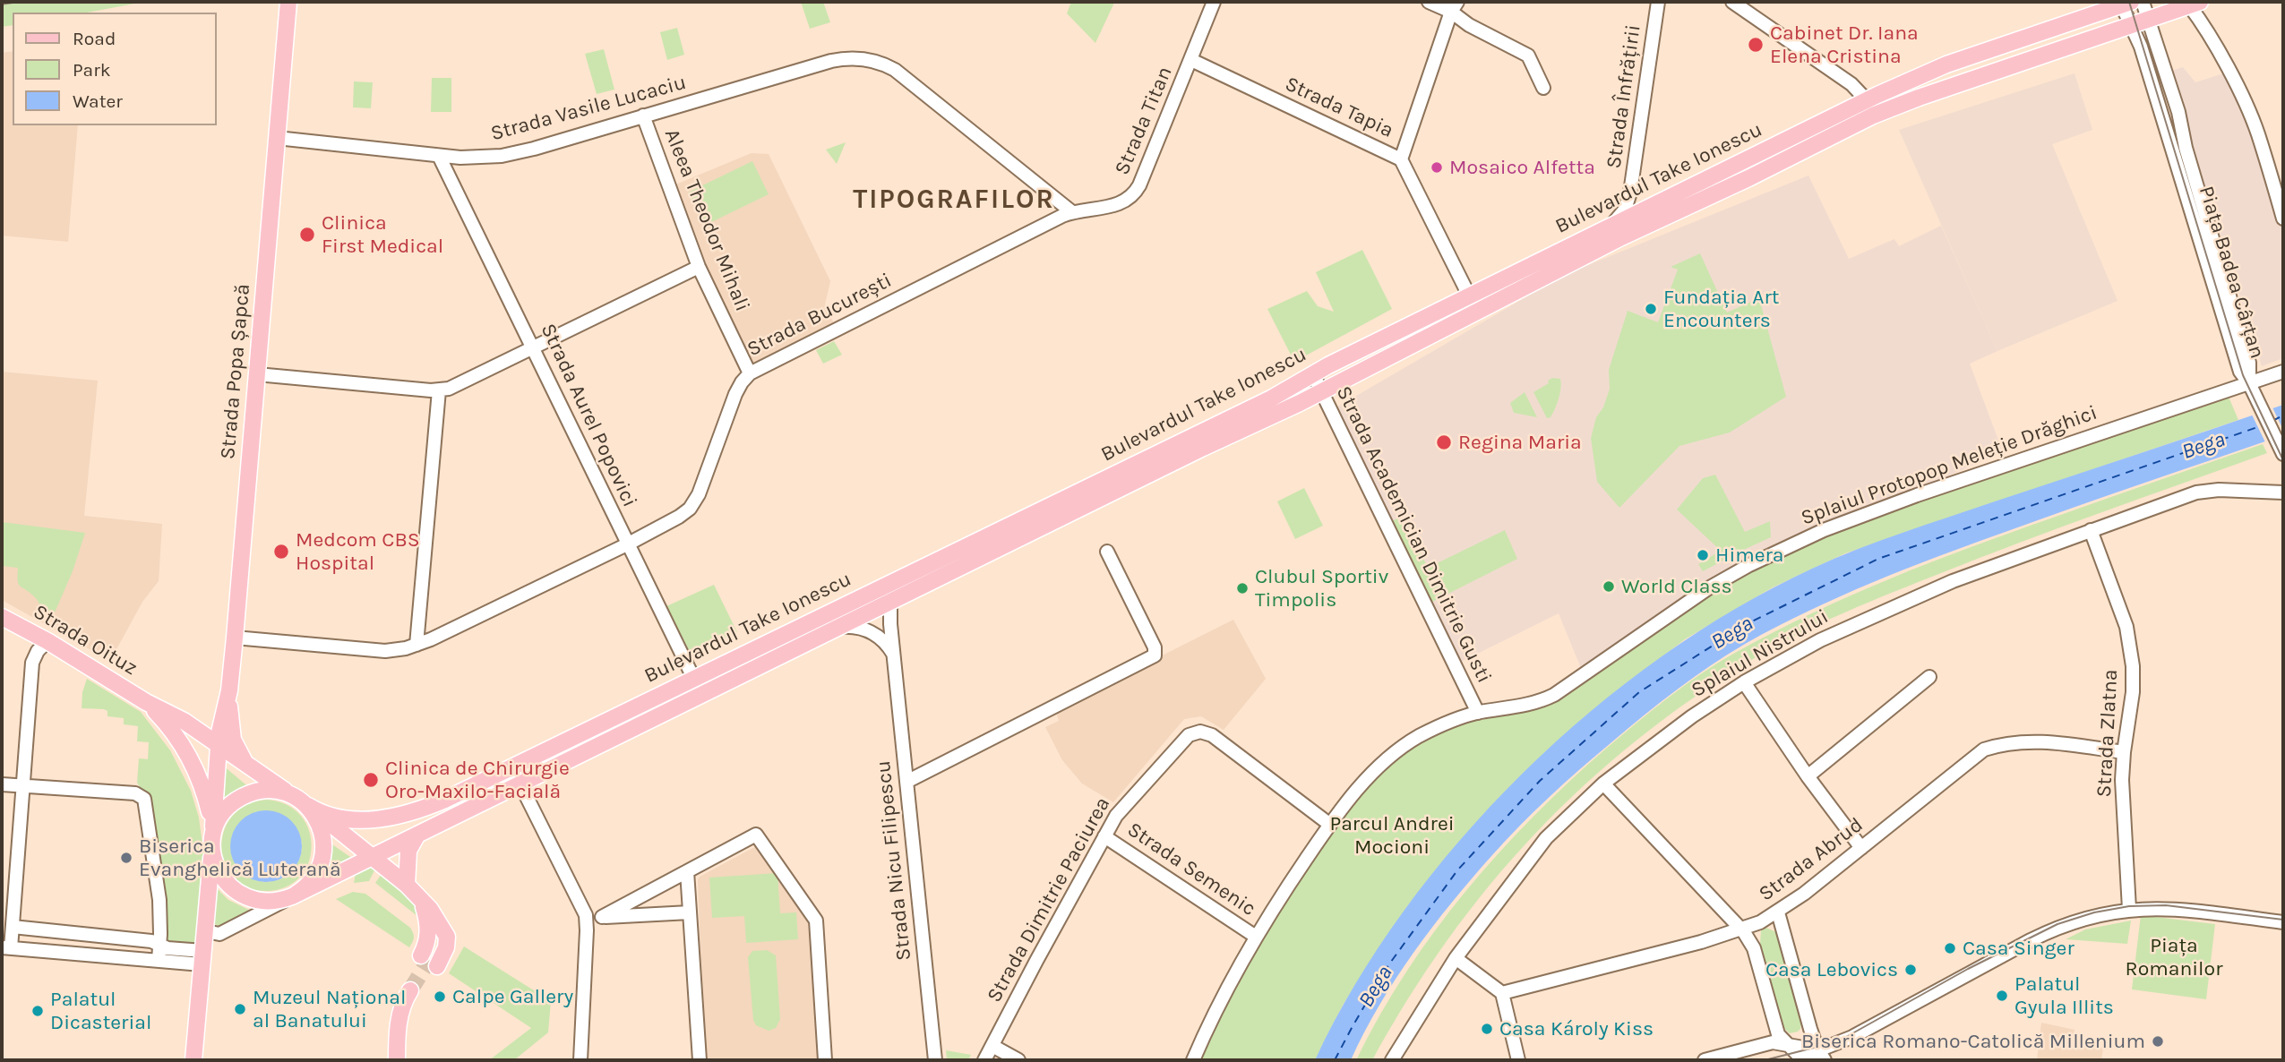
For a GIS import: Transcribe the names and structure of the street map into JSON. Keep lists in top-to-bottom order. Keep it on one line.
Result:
{"streets":{"main road":["Bulevardul Take Ionescu","Strada Popa Șapcă","Strada Oituz"],"street":["Strada Înfrățirii","Strada Tapia","Strada Vasile Lucaciu","Strada Titan","Aleea Theodor Mihali","Piața Badea Cârțan","Strada București","Strada Aurel Popovici","Splaiul Protopop Meleție Drăghici","Strada Academician Dimitrie Gusti","Splaiul Nistrului","Strada Zlatna","Strada Abrud","Strada Nicu Filipescu","Strada Semenic","Strada Dimitrie Paciurea"]},"crossings":[["Strada Înfrățirii","Bulevardul Take Ionescu"],["Strada Tapia","Strada Titan"],["Strada Tapia","Bulevardul Take Ionescu"],["Strada Vasile Lucaciu","Strada Titan"],["Strada Vasile Lucaciu","Aleea Theodor Mihali"],["Strada Vasile Lucaciu","Strada București"],["Strada Vasile Lucaciu","Strada Popa Șapcă"],["Strada Vasile Lucaciu","Strada Aurel Popovici"],["Strada Titan","Strada București"],["Bulevardul Take Ionescu","Piața Badea Cârțan"],["Bulevardul Take Ionescu","Strada Popa Șapcă"],["Bulevardul Take Ionescu","Strada Aurel Popovici"],["Bulevardul Take Ionescu","Strada Academician Dimitrie Gusti"],["Bulevardul Take Ionescu","Strada Oituz"],["Bulevardul Take Ionescu","Strada Nicu Filipescu"],["Aleea Theodor Mihali","Strada București"],["Piața Badea Cârțan","Splaiul Protopop Meleție Drăghici"],["Strada București","Strada Popa Șapcă"],["Strada București","Strada Aurel Popovici"],["Strada Popa Șapcă","Strada Oituz"],["Splaiul Protopop Meleție Drăghici","Strada Academician Dimitrie Gusti"],["Splaiul Protopop Meleție Drăghici","Strada Semenic"],["Splaiul Protopop Meleție Drăghici","Strada Dimitrie Paciurea"],["Splaiul Nistrului","Strada Zlatna"],["Strada Zlatna","Strada Abrud"],["Strada Semenic","Strada Dimitrie Paciurea"]],"districts":["TIPOGRAFILOR"],"water":["Bega"],"parks":["Parcul Andrei Mocioni","Piața Romanilor"],"places":["Cabinet Dr. Iana Elena Cristina","Mosaico Alfetta","Clinica First Medical","Fundația Art Encounters","Regina Maria","Medcom CBS Hospital","Himera","World Class","Clubul Sportiv Timpolis","Clinica de Chirurgie Oro-Maxilo-Facială","Biserica Evanghelică Luterană","Casa Singer","Casa Lebovics","Palatul Gyula Illits","Calpe Gallery","Muzeul Național al Banatului","Palatul Dicasterial","Casa Károly Kiss","Biserica Romano-Catolică Millenium"],"legend":["Road","Park","Water"]}
